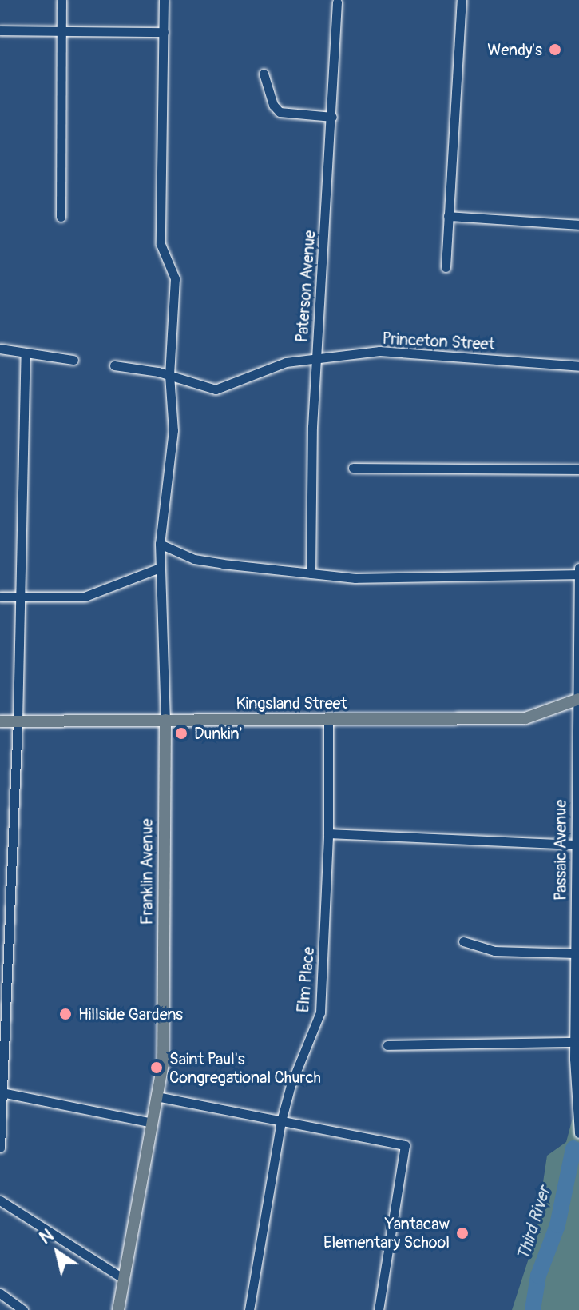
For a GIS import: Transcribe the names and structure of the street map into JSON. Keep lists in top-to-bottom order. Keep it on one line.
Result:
{"streets":{"main road":["Kingsland Street","Franklin Avenue"],"street":["Paterson Avenue","Princeton Street","Passaic Avenue","Elm Place"]},"crossings":[["Paterson Avenue","Princeton Street"],["Princeton Street","Franklin Avenue"],["Kingsland Street","Passaic Avenue"],["Kingsland Street","Franklin Avenue"],["Kingsland Street","Elm Place"]],"water":["Third River"],"places":["Wendy's","Dunkin'","Hillside Gardens","Saint Paul's Congregational Church","Yantacaw Elementary School"],"north":"top left"}
